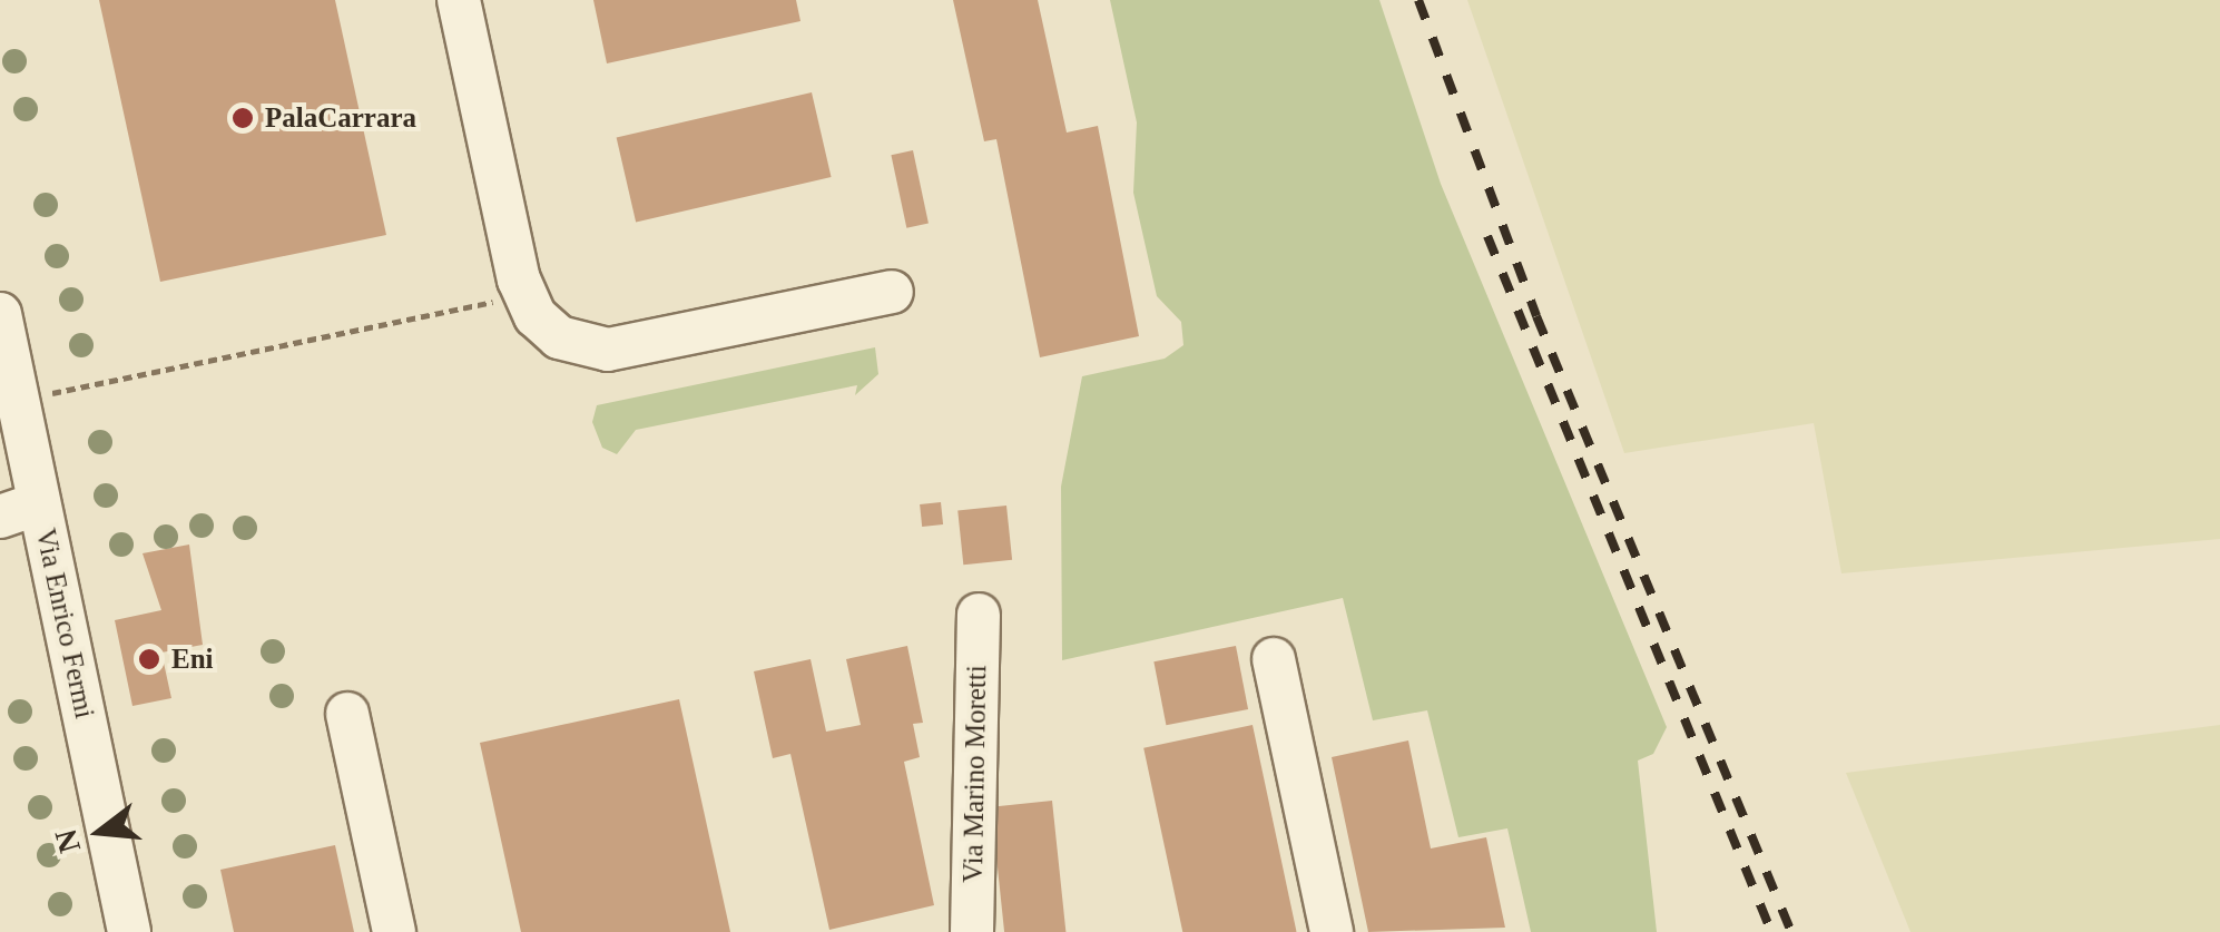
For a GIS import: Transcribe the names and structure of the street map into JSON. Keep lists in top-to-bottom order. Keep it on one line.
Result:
{"streets":{"street":["Via Enrico Fermi","Via Marino Moretti"]},"places":["PalaCarrara","Eni"],"north":"left"}
